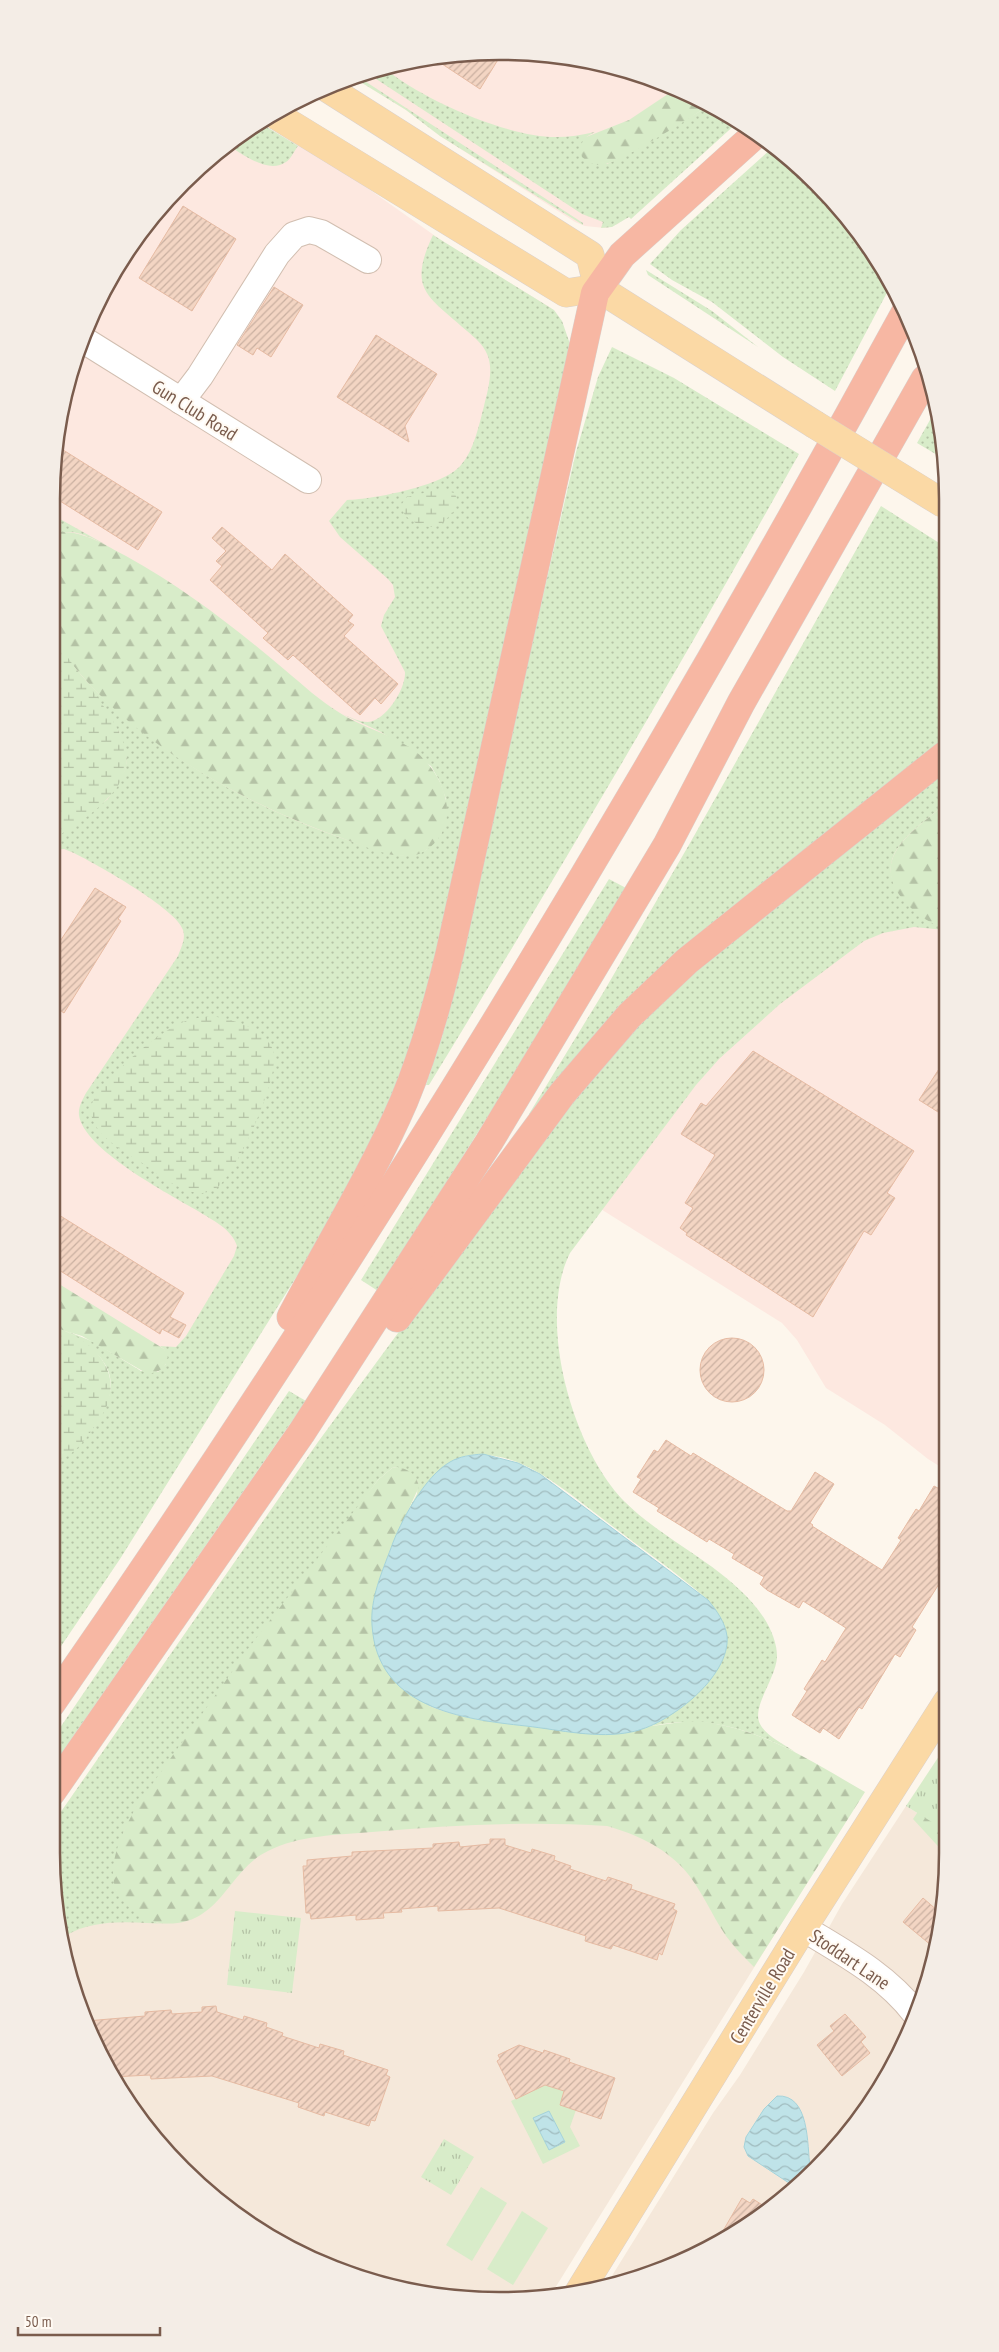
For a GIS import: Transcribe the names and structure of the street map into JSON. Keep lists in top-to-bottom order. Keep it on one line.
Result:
{"streets":{"main road":["Centerville Road"],"street":["Gun Club Road","Stoddart Lane"]},"crossings":[["Stoddart Lane","Centerville Road"]],"scale_bar":"50 m"}
